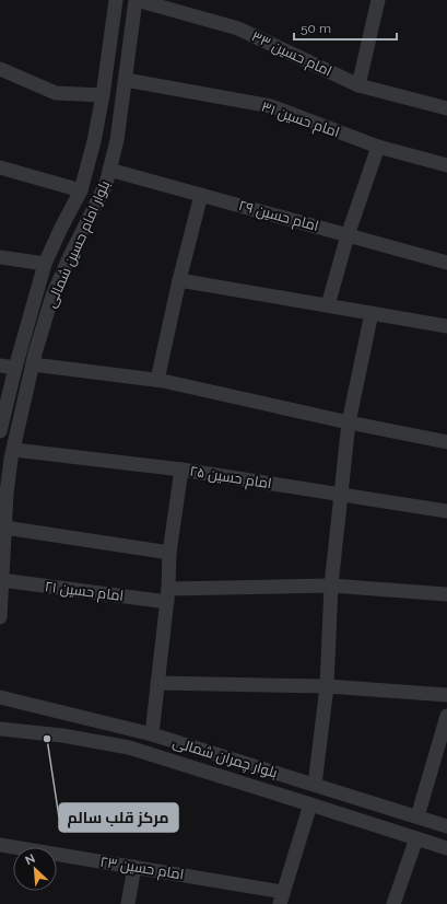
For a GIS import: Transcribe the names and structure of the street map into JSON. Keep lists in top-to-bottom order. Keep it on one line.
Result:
{"streets":{"street":["امام حسین ۳۳","امام حسین ۳۱","امام حسین ۲۹","بلوار امام حسین شمالی","امام حسین ۲۵","امام حسین ۲۱","بلوار چمران شمالی","امام حسین ۲۳"]},"crossings":[["امام حسین ۳۳","بلوار امام حسین شمالی"],["امام حسین ۳۱","بلوار امام حسین شمالی"],["امام حسین ۲۹","بلوار امام حسین شمالی"],["بلوار امام حسین شمالی","امام حسین ۲۵"],["بلوار امام حسین شمالی","امام حسین ۲۱"]],"places":["مرکز قلب سالم"],"scale_bar":"50 m","north":"top left"}
